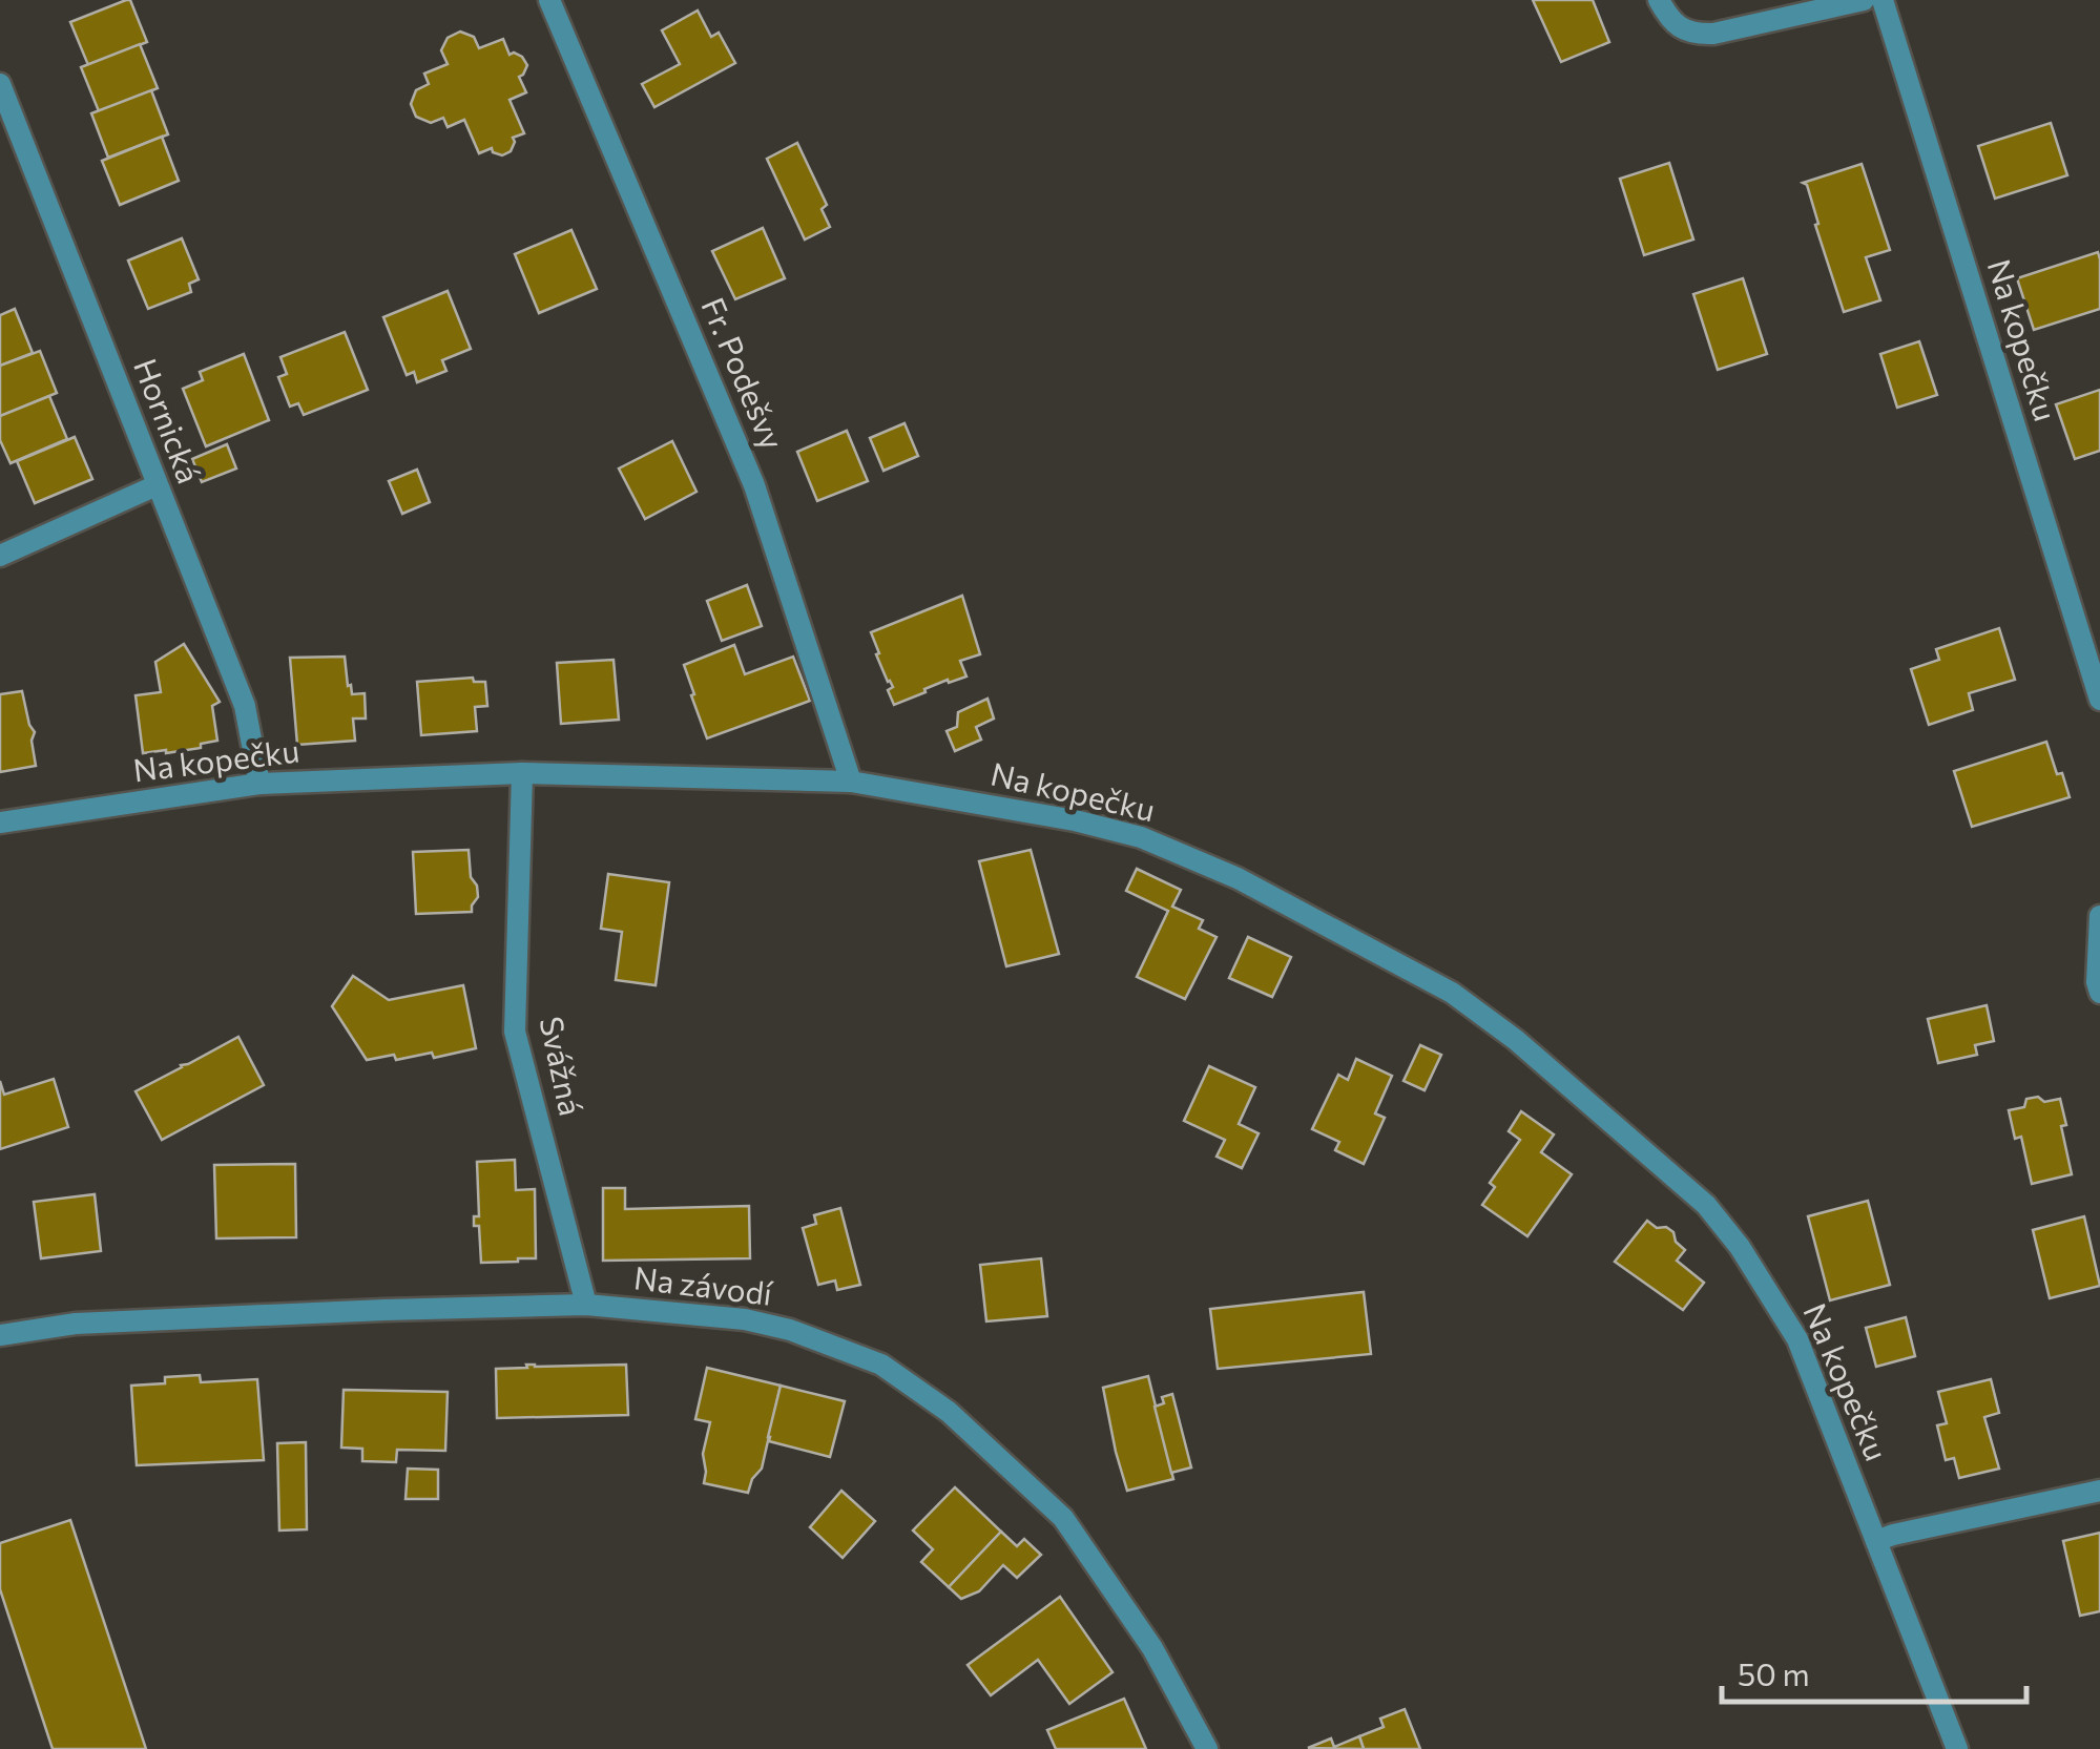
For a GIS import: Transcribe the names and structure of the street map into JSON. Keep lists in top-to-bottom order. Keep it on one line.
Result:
{"streets":{"street":["Na kopečku","Fr. Podešvy","Hornická","Svážná","Na závodí"]},"crossings":[["Na kopečku","Fr. Podešvy"],["Na kopečku","Hornická"],["Na kopečku","Svážná"],["Svážná","Na závodí"]],"scale_bar":"50 m"}
